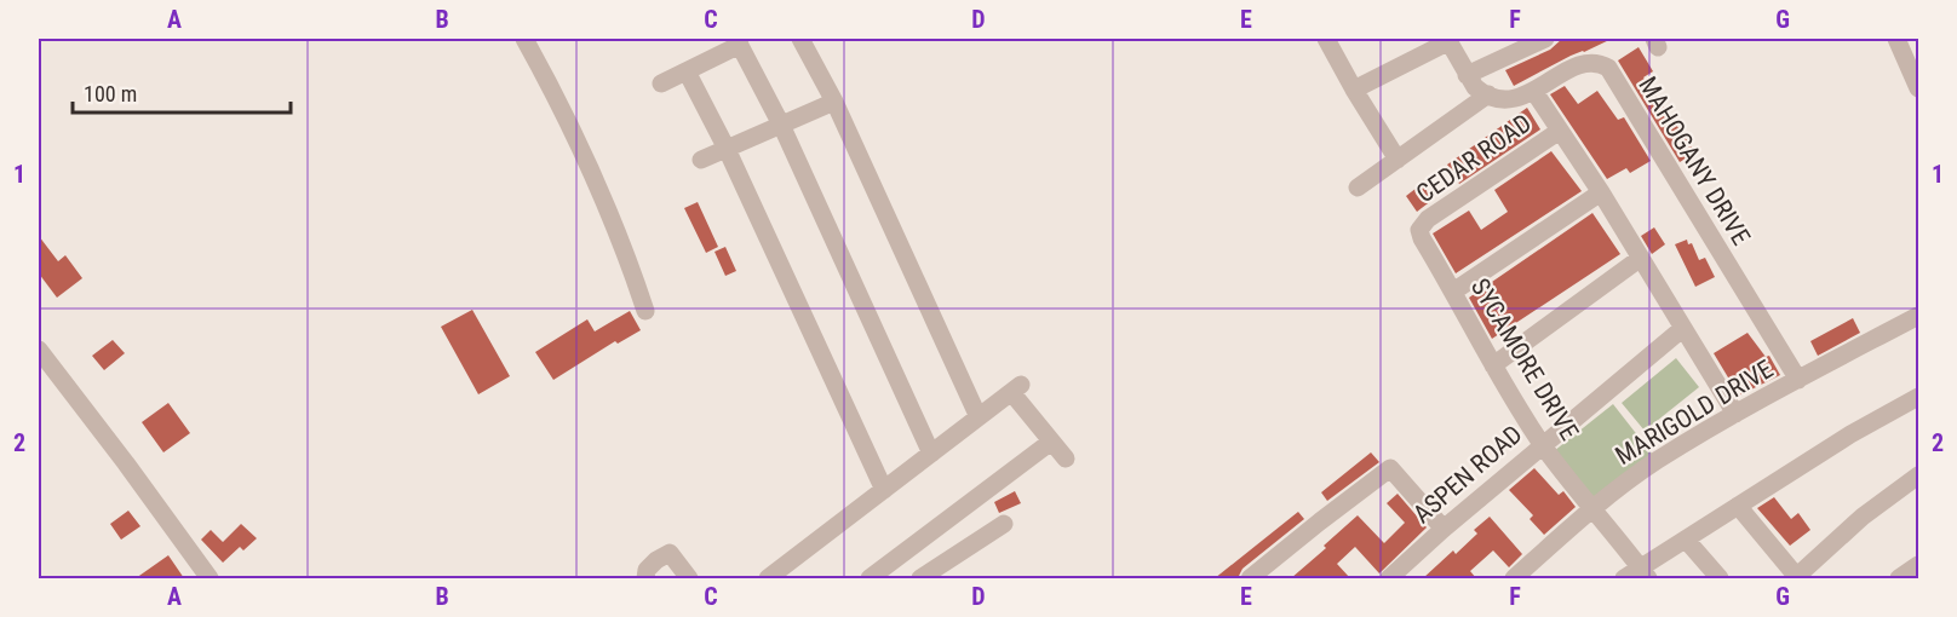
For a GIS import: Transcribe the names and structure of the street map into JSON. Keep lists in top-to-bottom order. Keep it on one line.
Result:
{"streets":{"street":["CEDAR ROAD","MAHOGANY DRIVE","SYCAMORE DRIVE","MARIGOLD DRIVE","ASPEN ROAD"]},"crossings":[["CEDAR ROAD","SYCAMORE DRIVE"],["MAHOGANY DRIVE","MARIGOLD DRIVE"],["SYCAMORE DRIVE","MARIGOLD DRIVE"],["SYCAMORE DRIVE","ASPEN ROAD"]],"scale_bar":"100 m","grid":{"columns":["A","B","C","D","E","F","G"],"rows":["1","2"]}}
